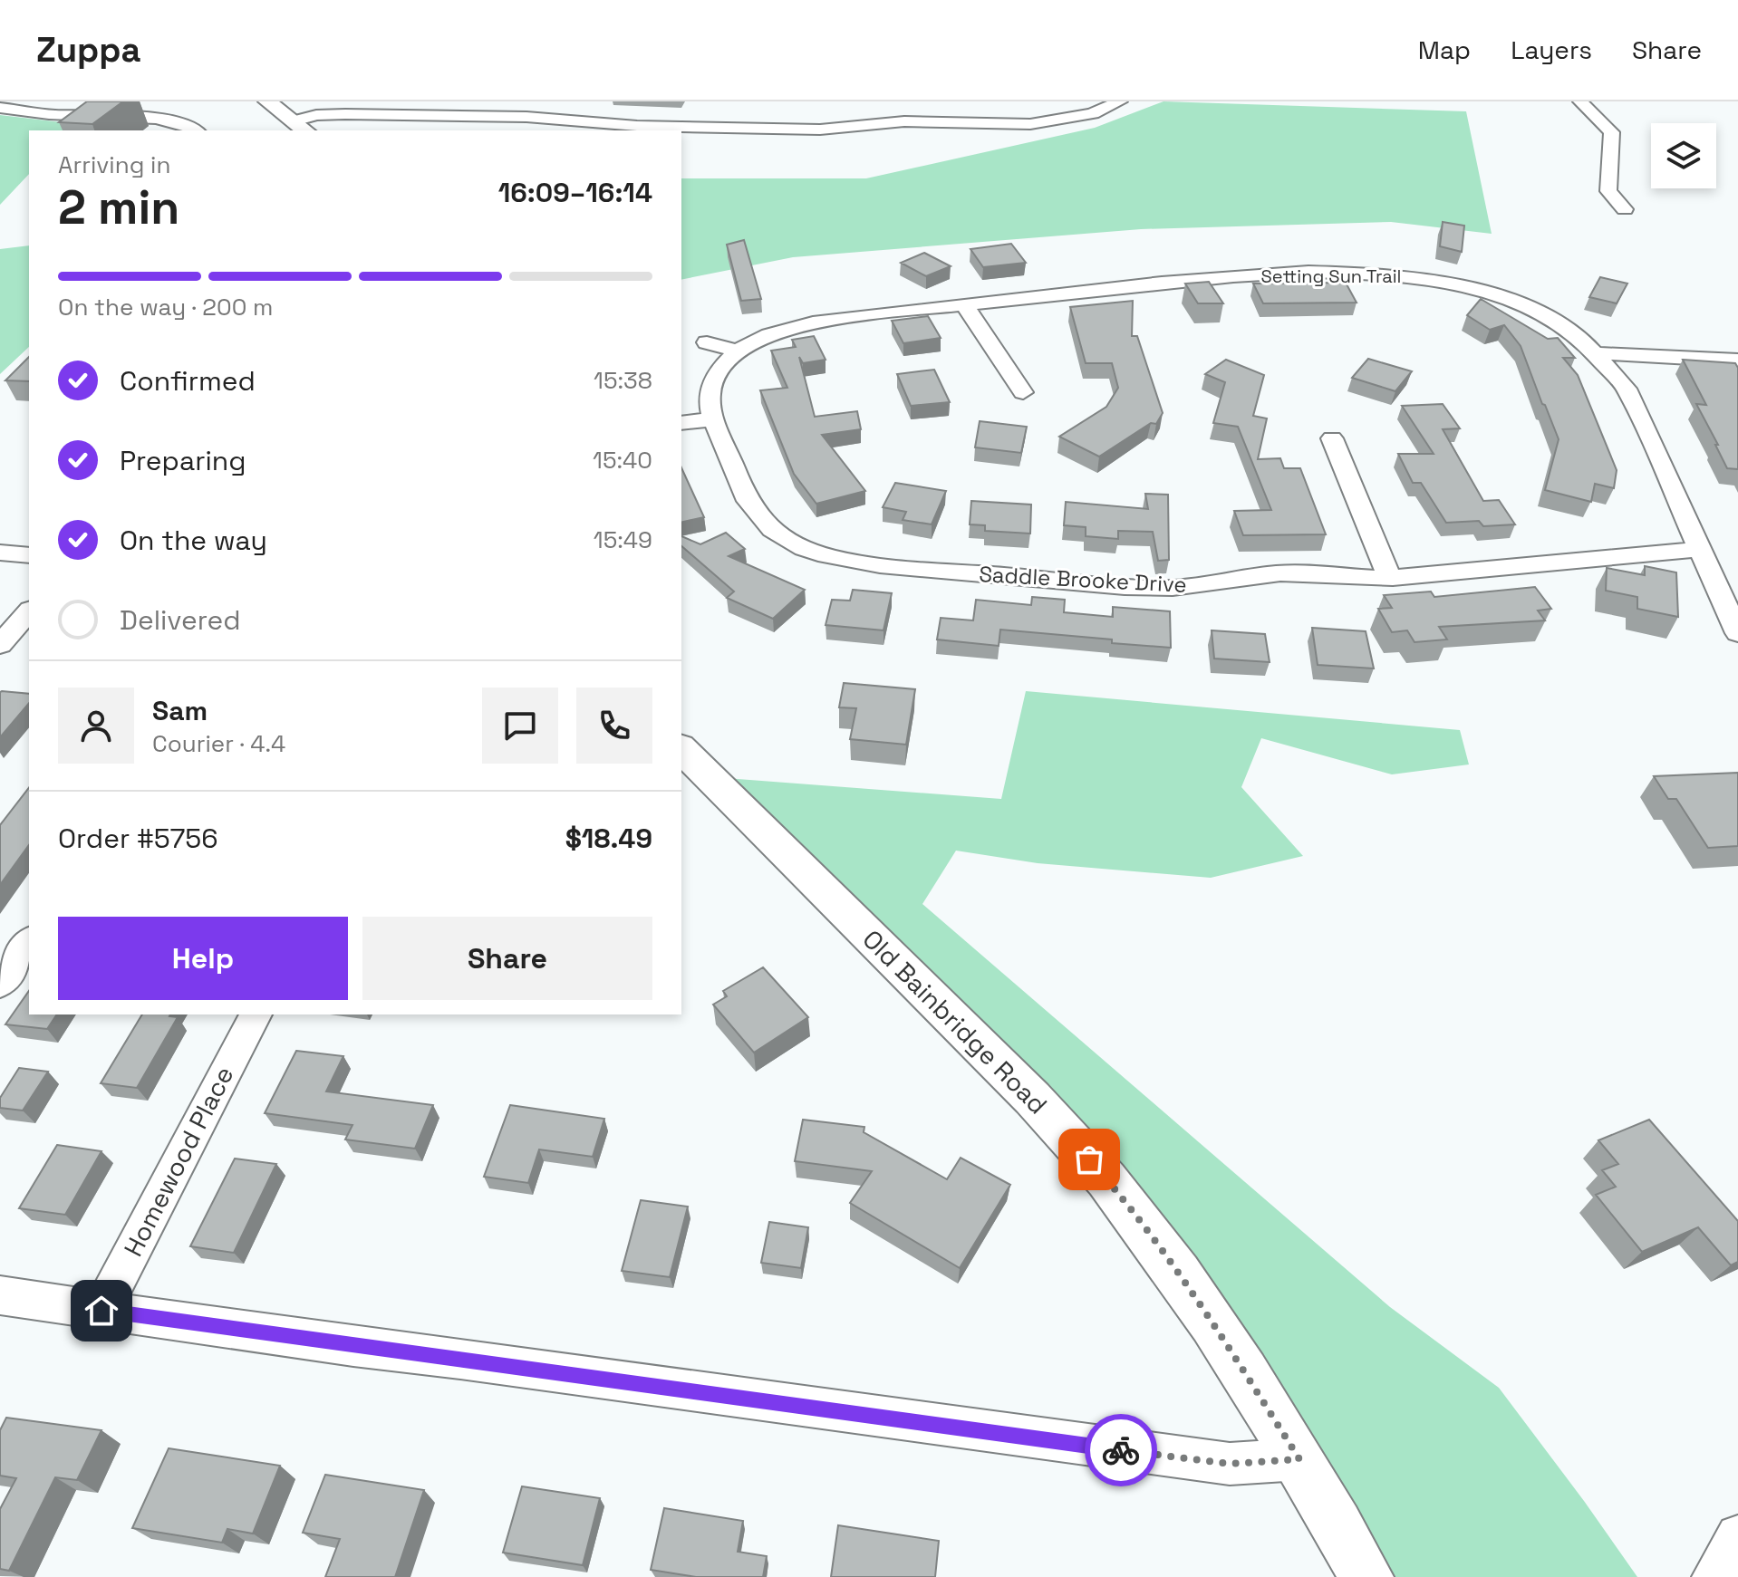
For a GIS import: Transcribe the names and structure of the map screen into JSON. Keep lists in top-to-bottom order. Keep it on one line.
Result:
{"streets":{"main road":["Old Bainbridge Road"],"street":["Setting Sun Trail","Saddle Brooke Drive","Homewood Place"]},"crossings":[["Setting Sun Trail","Saddle Brooke Drive"]],"page":{"header":"Zuppa","nav":["Map","Layers","Share"],"heading":["2 min","Arriving in","16:09–16:14"],"panel":["Sam","Courier · 4.4","Order #5756","$18.49"],"bar":"On the way · 200 m","list":[["Confirmed","15:38"],["Preparing","15:40"],["On the way","15:49"],"Delivered"],"buttons":["Help","Share"]}}
